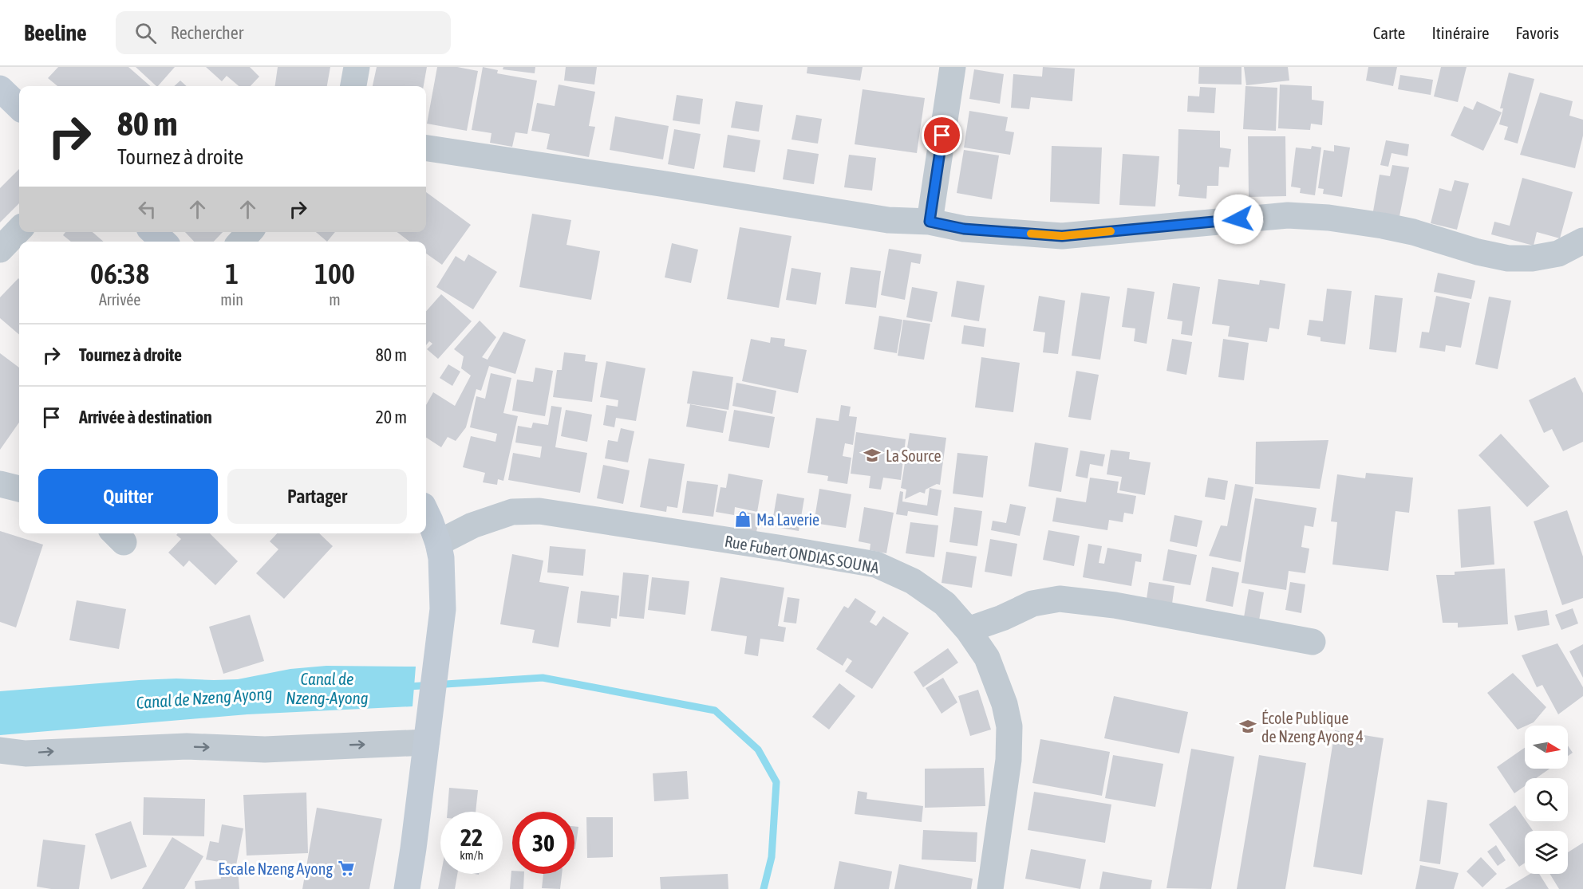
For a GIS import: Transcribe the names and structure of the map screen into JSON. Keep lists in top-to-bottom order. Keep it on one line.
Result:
{"streets":{"street":["Rue Fubert ONDIAS SOUNA"]},"water":["Canal de Nzeng-Ayong","Canal de Nzeng Ayong"],"places":{"school or university":["La Source","École Publique de Nzeng Ayong 4"],"shop":["Ma Laverie"],"supermarket":["Escale Nzeng Ayong"]},"north":"right","page":{"header":"Beeline","search":"Rechercher","nav":["Carte","Itinéraire","Favoris"],"turn":["80 m","Tournez à droite"],"eta":["06:38","Arrivée","1","min","100","m"],"list":[{"name":"Tournez à droite","value":"80 m"},{"name":"Arrivée à destination","value":"20 m"}],"buttons":["Quitter","Partager"],"speed":"22 km/h","limit":"30"}}
